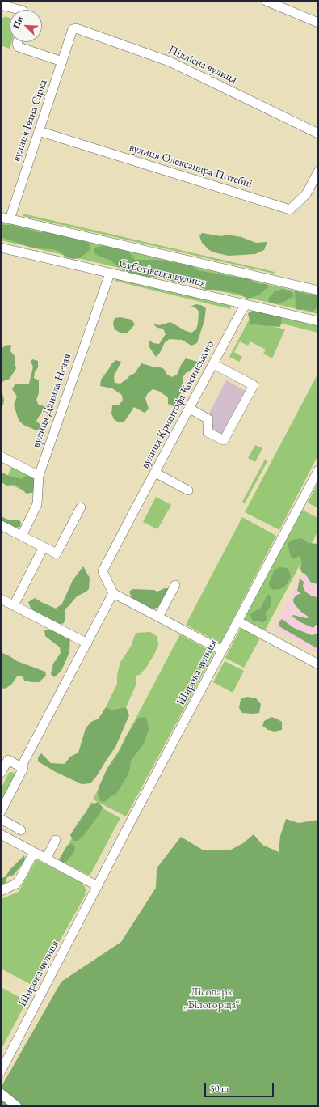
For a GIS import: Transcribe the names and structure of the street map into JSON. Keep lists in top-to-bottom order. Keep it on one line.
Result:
{"streets":{"street":["Підлісна вулиця","вулиця Івана Сірка","вулиця Олександра Потебні","Суботівська вулиця","вулиця Данила Нечая","вулиця Криштофа Косинського","Широка вулиця"]},"crossings":[["Підлісна вулиця","вулиця Івана Сірка"],["вулиця Івана Сірка","вулиця Олександра Потебні"],["вулиця Івана Сірка","Суботівська вулиця"],["Суботівська вулиця","вулиця Данила Нечая"],["Суботівська вулиця","вулиця Криштофа Косинського"]],"parks":["Лісопарк „Білогорща“"],"scale_bar":"50 m","north":"top left"}
